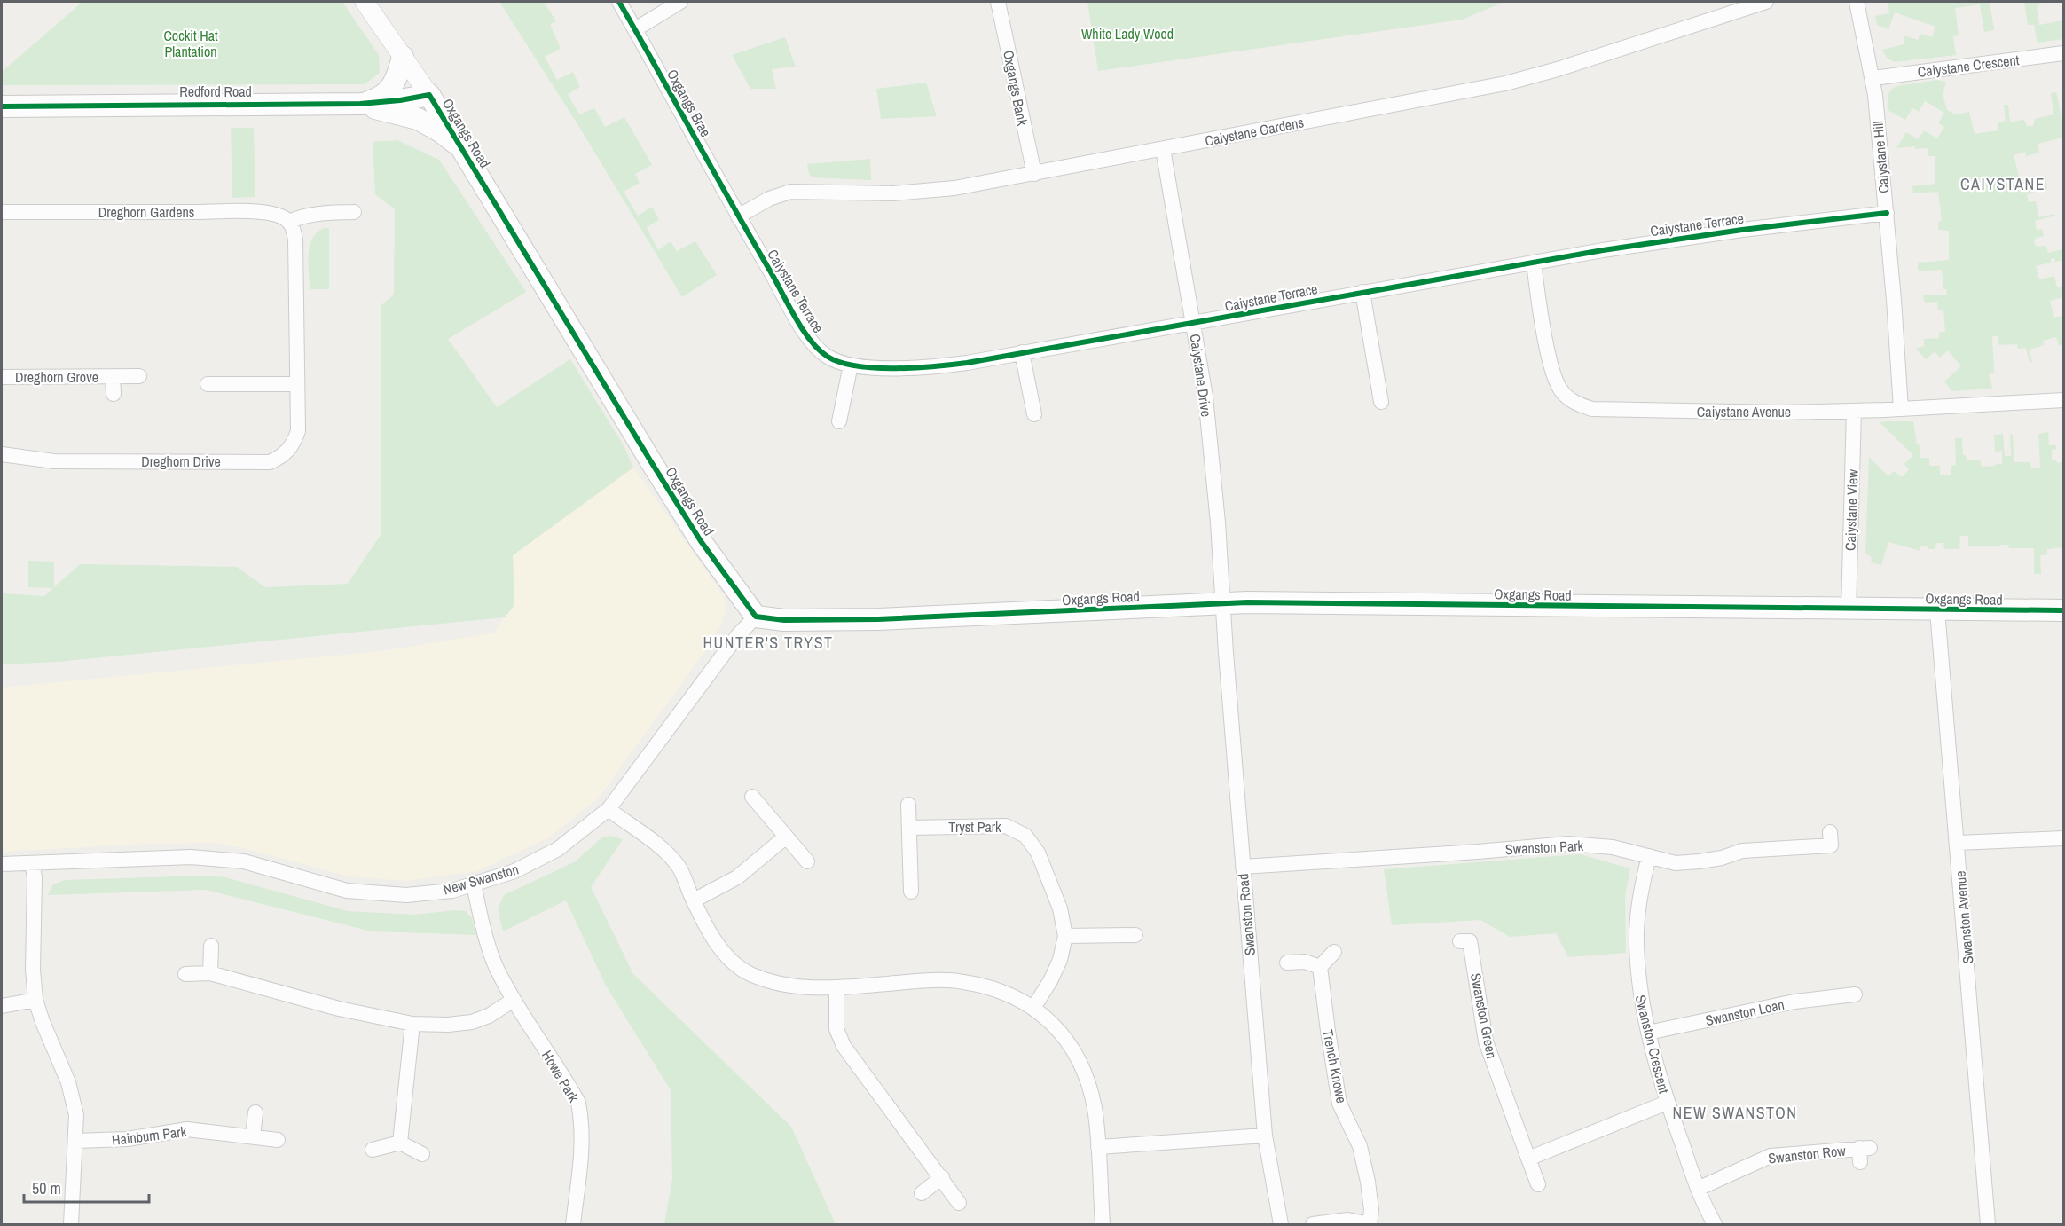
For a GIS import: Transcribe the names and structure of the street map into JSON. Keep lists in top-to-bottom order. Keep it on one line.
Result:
{"streets":{"main road":["Redford Road","Oxgangs Road"],"street":["Caiystane Crescent","Oxgangs Bank","Oxgangs Brae","Caiystane Gardens","Caiystane Hill","Dreghorn Gardens","Caiystane Terrace","Caiystane Drive","Dreghorn Grove","Caiystane Avenue","Dreghorn Drive","Caiystane View","Tryst Park","Swanston Park","New Swanston","Swanston Road","Swanston Avenue","Swanston Loan","Swanston Green","Swanston Crescent","Trench Knowe","Howe Park","Hainburn Park","Swanston Row"]},"crossings":[["Caiystane Crescent","Caiystane Hill"],["Oxgangs Bank","Caiystane Gardens"],["Redford Road","Oxgangs Road"],["Oxgangs Brae","Caiystane Gardens"],["Oxgangs Brae","Caiystane Terrace"],["Caiystane Gardens","Caiystane Terrace"],["Caiystane Gardens","Caiystane Drive"],["Oxgangs Road","Caiystane Drive"],["Oxgangs Road","Caiystane View"],["Oxgangs Road","New Swanston"],["Oxgangs Road","Swanston Road"],["Oxgangs Road","Swanston Avenue"],["Caiystane Hill","Caiystane Terrace"],["Caiystane Hill","Caiystane Avenue"],["Dreghorn Gardens","Dreghorn Drive"],["Caiystane Terrace","Caiystane Drive"],["Caiystane Terrace","Caiystane Avenue"],["Caiystane Drive","Swanston Road"],["Caiystane Avenue","Caiystane View"],["Swanston Park","Swanston Road"],["Swanston Park","Swanston Crescent"],["New Swanston","Howe Park"],["Swanston Loan","Swanston Crescent"],["Swanston Crescent","Swanston Row"]],"districts":["CAIYSTANE","HUNTER'S TRYST","NEW SWANSTON"],"parks":["White Lady Wood","Cockit Hat Plantation"],"scale_bar":"50 m"}
